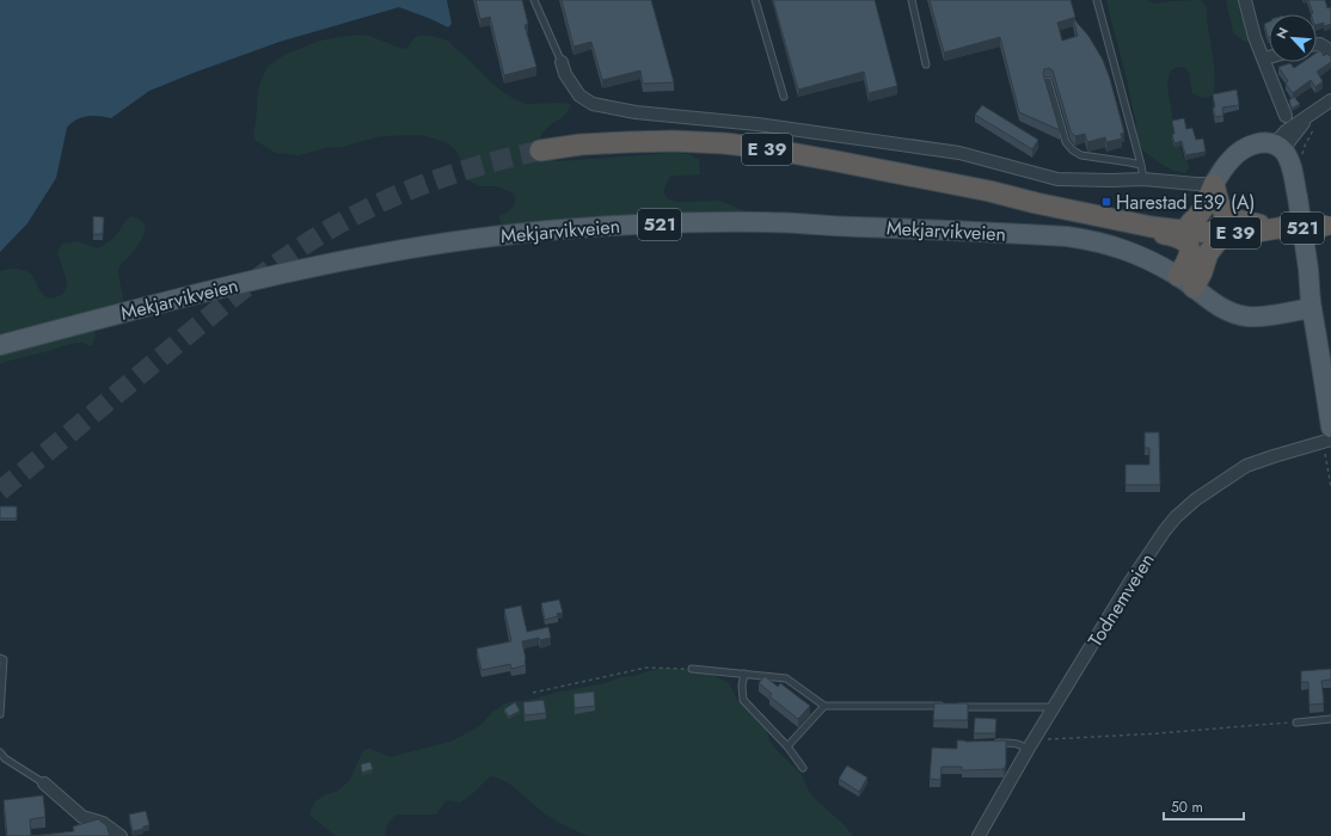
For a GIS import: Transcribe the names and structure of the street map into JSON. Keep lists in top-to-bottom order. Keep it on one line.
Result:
{"streets":{"highway":["E 39"],"main road":["521","Mekjarvikveien"],"street":["Todnemveien"]},"crossings":[["E 39","Mekjarvikveien"],["521","Mekjarvikveien"],["521","Todnemveien"]],"places":{"transit":["Harestad E39 (A)"]},"scale_bar":"50 m","north":"top left"}
